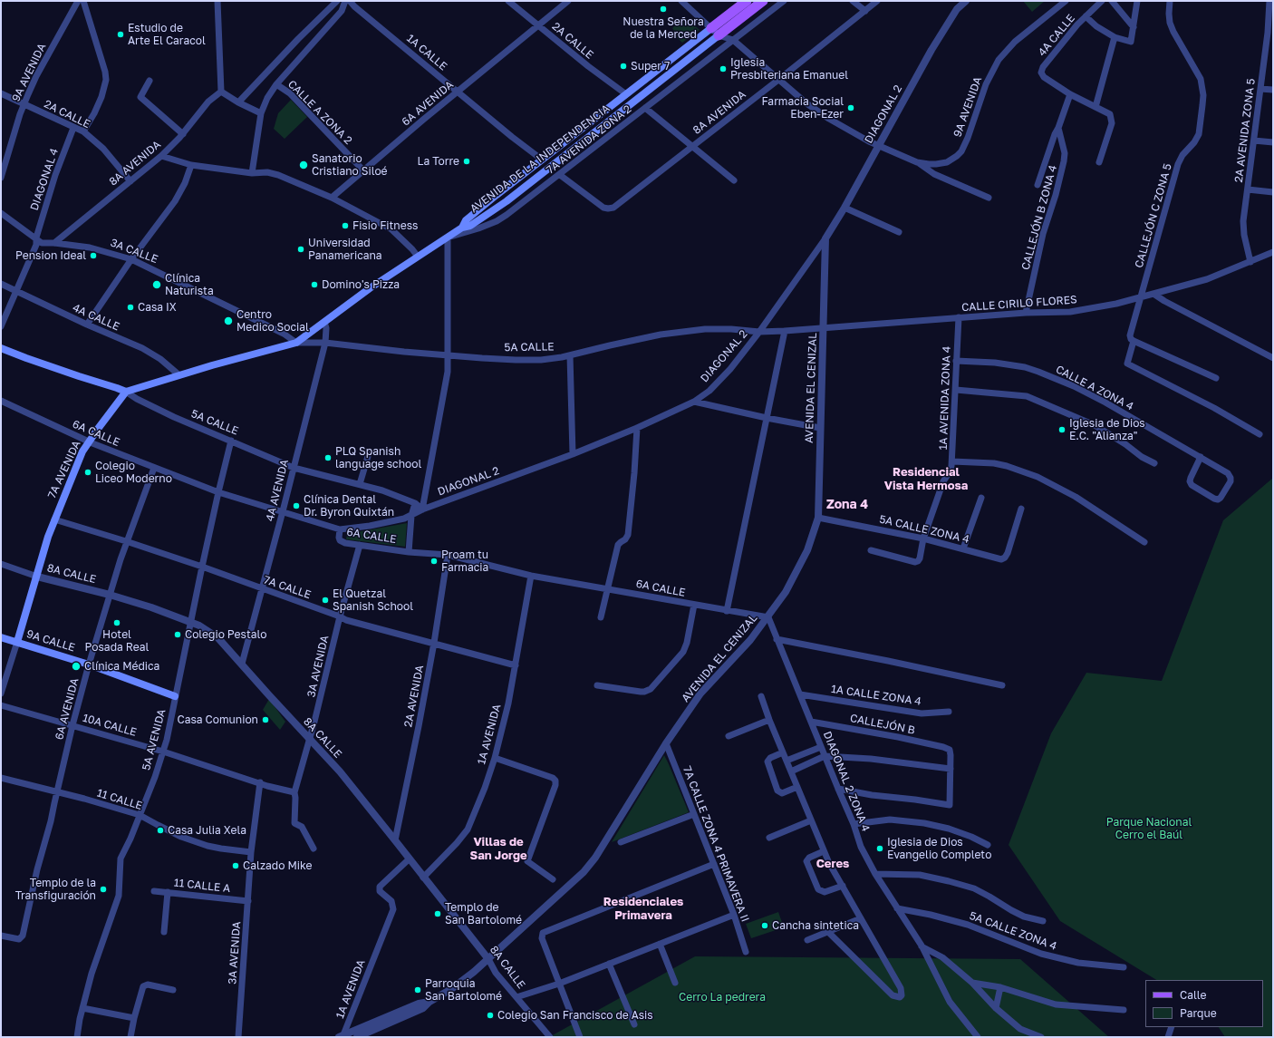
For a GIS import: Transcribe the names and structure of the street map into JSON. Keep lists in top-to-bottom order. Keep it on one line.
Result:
{"streets":{"main road":["AVENIDA DE LA INDEPENDENCIA","5A CALLE","7A AVENIDA","9A CALLE"],"street":["4A CALLE","2A CALLE","1A CALLE","9A AVENIDA","6A AVENIDA","CALLE A ZONA 2","8A AVENIDA","DIAGONAL 2","2A AVENIDA ZONA 5","7A AVENIDA ZONA 2","DIAGONAL 4","CALLEJÓN C ZONA 5","CALLEJÓN B ZONA 4","3A CALLE","CALLE CIRILO FLORES","AVENIDA EL CENIZAL","CALLE A ZONA 4","1A AVENIDA ZONA 4","6A CALLE","4A AVENIDA","5A CALLE ZONA 4","8A CALLE","7A CALLE","3A AVENIDA","1A CALLE ZONA 4","2A AVENIDA","CALLEJÓN B","10A CALLE","1A AVENIDA","5A AVENIDA","DIAGONAL 2 ZONA 4","11 CALLE","7A CALLE ZONA 4 PRIMAVERA II","11 CALLE A"]},"crossings":[["2A CALLE","9A AVENIDA"],["2A CALLE","6A AVENIDA"],["2A CALLE","8A AVENIDA"],["2A CALLE","AVENIDA DE LA INDEPENDENCIA"],["2A CALLE","DIAGONAL 4"],["1A CALLE","6A AVENIDA"],["1A CALLE","AVENIDA DE LA INDEPENDENCIA"],["9A AVENIDA","8A AVENIDA"],["9A AVENIDA","DIAGONAL 2"],["9A AVENIDA","7A AVENIDA ZONA 2"],["9A AVENIDA","AVENIDA DE LA INDEPENDENCIA"],["6A AVENIDA","CALLE A ZONA 2"],["6A AVENIDA","6A CALLE"],["6A AVENIDA","8A CALLE"],["6A AVENIDA","7A CALLE"],["6A AVENIDA","9A CALLE"],["6A AVENIDA","10A CALLE"],["6A AVENIDA","11 CALLE"],["8A AVENIDA","7A AVENIDA ZONA 2"],["8A AVENIDA","3A CALLE"],["DIAGONAL 2","CALLE CIRILO FLORES"],["DIAGONAL 2","5A CALLE"],["DIAGONAL 2","AVENIDA EL CENIZAL"],["DIAGONAL 2","6A CALLE"],["2A AVENIDA ZONA 5","CALLE CIRILO FLORES"],["DIAGONAL 4","3A CALLE"],["CALLEJÓN C ZONA 5","CALLE CIRILO FLORES"],["CALLEJÓN B ZONA 4","CALLE CIRILO FLORES"],["3A CALLE","5A CALLE"],["CALLE CIRILO FLORES","5A CALLE"],["CALLE CIRILO FLORES","AVENIDA EL CENIZAL"],["CALLE CIRILO FLORES","1A AVENIDA ZONA 4"],["5A CALLE","7A AVENIDA"],["5A CALLE","4A AVENIDA"],["5A CALLE","5A AVENIDA"],["AVENIDA EL CENIZAL","6A CALLE"],["AVENIDA EL CENIZAL","5A CALLE ZONA 4"],["AVENIDA EL CENIZAL","8A CALLE"],["AVENIDA EL CENIZAL","1A AVENIDA"],["AVENIDA EL CENIZAL","DIAGONAL 2 ZONA 4"],["AVENIDA EL CENIZAL","7A CALLE ZONA 4 PRIMAVERA II"],["CALLE A ZONA 4","1A AVENIDA ZONA 4"],["1A AVENIDA ZONA 4","5A CALLE ZONA 4"],["6A CALLE","7A AVENIDA"],["6A CALLE","4A AVENIDA"],["6A CALLE","3A AVENIDA"],["6A CALLE","2A AVENIDA"],["6A CALLE","1A AVENIDA"],["6A CALLE","5A AVENIDA"],["6A CALLE","DIAGONAL 2 ZONA 4"],["7A AVENIDA","8A CALLE"],["7A AVENIDA","7A CALLE"],["7A AVENIDA","9A CALLE"],["4A AVENIDA","8A CALLE"],["4A AVENIDA","7A CALLE"],["5A CALLE ZONA 4","DIAGONAL 2 ZONA 4"],["8A CALLE","3A AVENIDA"],["8A CALLE","2A AVENIDA"],["8A CALLE","1A AVENIDA"],["8A CALLE","5A AVENIDA"],["7A CALLE","3A AVENIDA"],["7A CALLE","2A AVENIDA"],["7A CALLE","1A AVENIDA"],["7A CALLE","5A AVENIDA"],["9A CALLE","5A AVENIDA"],["3A AVENIDA","10A CALLE"],["3A AVENIDA","11 CALLE"],["3A AVENIDA","11 CALLE A"],["1A CALLE ZONA 4","DIAGONAL 2 ZONA 4"],["CALLEJÓN B","DIAGONAL 2 ZONA 4"],["10A CALLE","5A AVENIDA"],["5A AVENIDA","11 CALLE"]],"districts":["Residencial Vista Hermosa","Zona 4","Villas de San Jorge","Ceres","Residenciales Primavera"],"parks":["Parque Nacional Cerro el Baúl","Cerro La pedrera"],"places":["Nuestra Señora de la Merced","Estudio de Arte El Caracol","Super 7","Iglesia Presbiteriana Emanuel","Farmacia Social Eben-Ezer","La Torre","Sanatorio Cristiano Siloé","Fisio Fitness","Universidad Panamericana","Pension Ideal","Clínica Naturista","Domino's Pizza","Casa IX","Centro Medico Social","Iglesia de Dios E.C. \"Alianza\"","PLQ Spanish language school","Colegio Liceo Moderno","Clínica Dental Dr. Byron Quixtán","Proam tu Farmacia","El Quetzal Spanish School","Hotel Posada Real","Colegio Pestalo","Clínica Médica","Casa Comunion","Casa Julia Xela","Iglesia de Dios Evangelio Completo","Calzado Mike","Templo de la Transfiguración","Templo de San Bartolomé","Cancha sintetica","Parroquia San Bartolomé","Colegio San Francisco de Asis"],"legend":["Calle","Parque"]}
